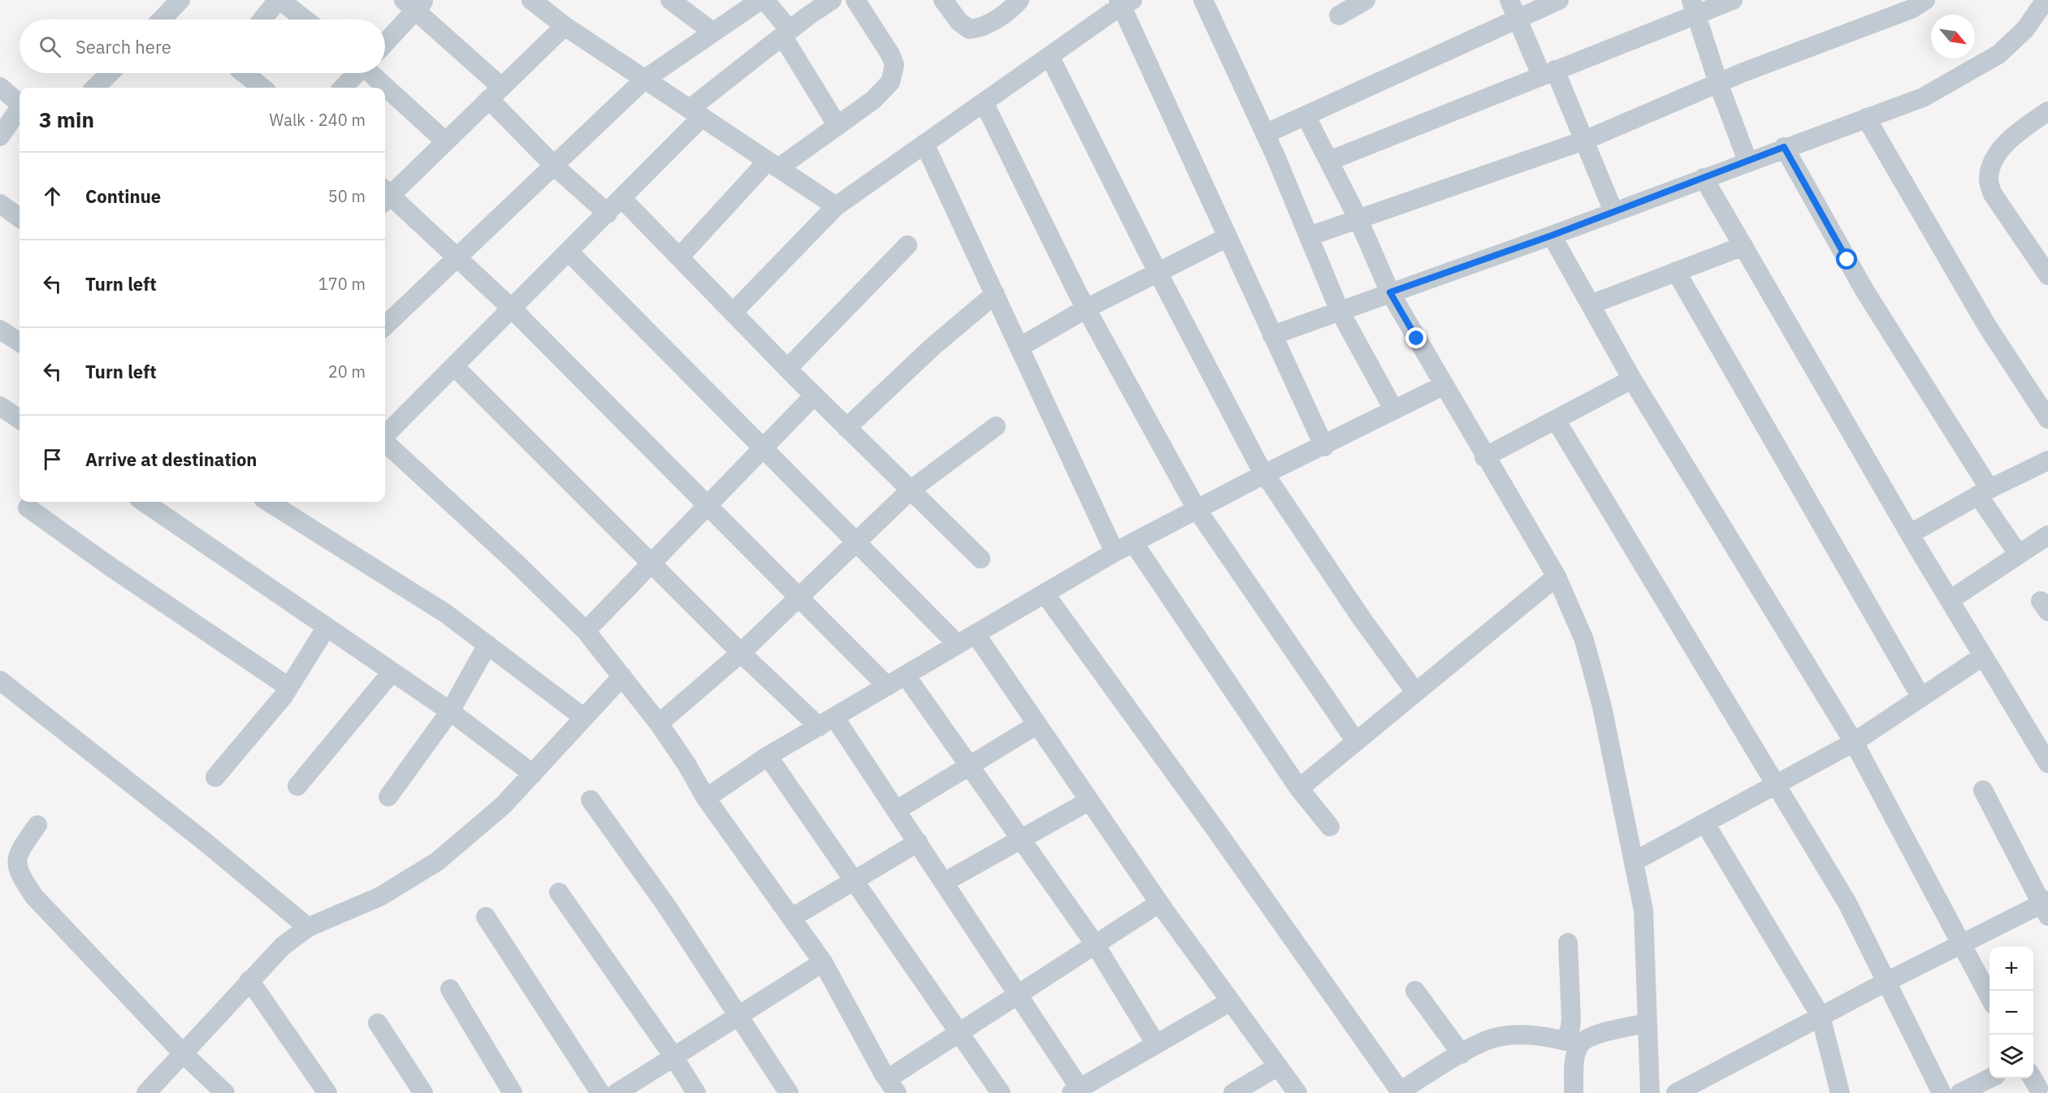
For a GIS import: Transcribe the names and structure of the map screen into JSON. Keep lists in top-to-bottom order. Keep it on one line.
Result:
{"north":"bottom right","page":{"search":"Search here","heading":["3 min","Walk · 240 m"],"list":[["Continue","50 m"],["Turn left","170 m"],["Turn left","20 m"],"Arrive at destination"],"map_buttons":["+","−"]}}
